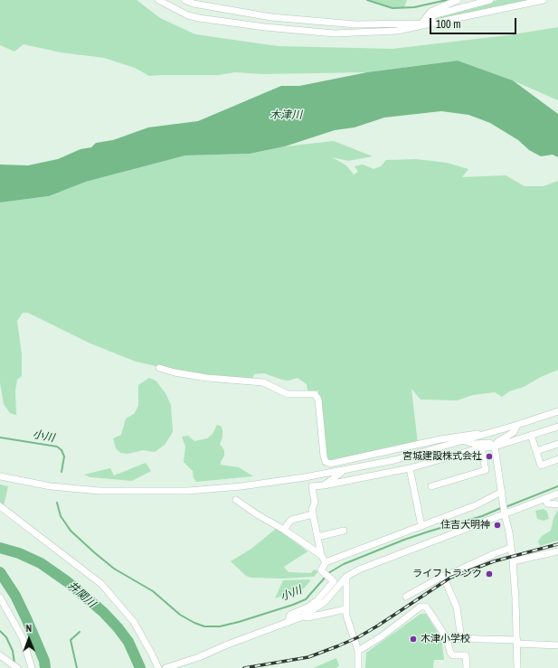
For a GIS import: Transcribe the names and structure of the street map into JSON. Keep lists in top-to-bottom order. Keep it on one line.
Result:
{"water":["木津川","小川","井関川"],"places":["宮城建設株式会社","住吉大明神","ライフトランク","木津小学校"],"scale_bar":"100 m","north":"top"}
